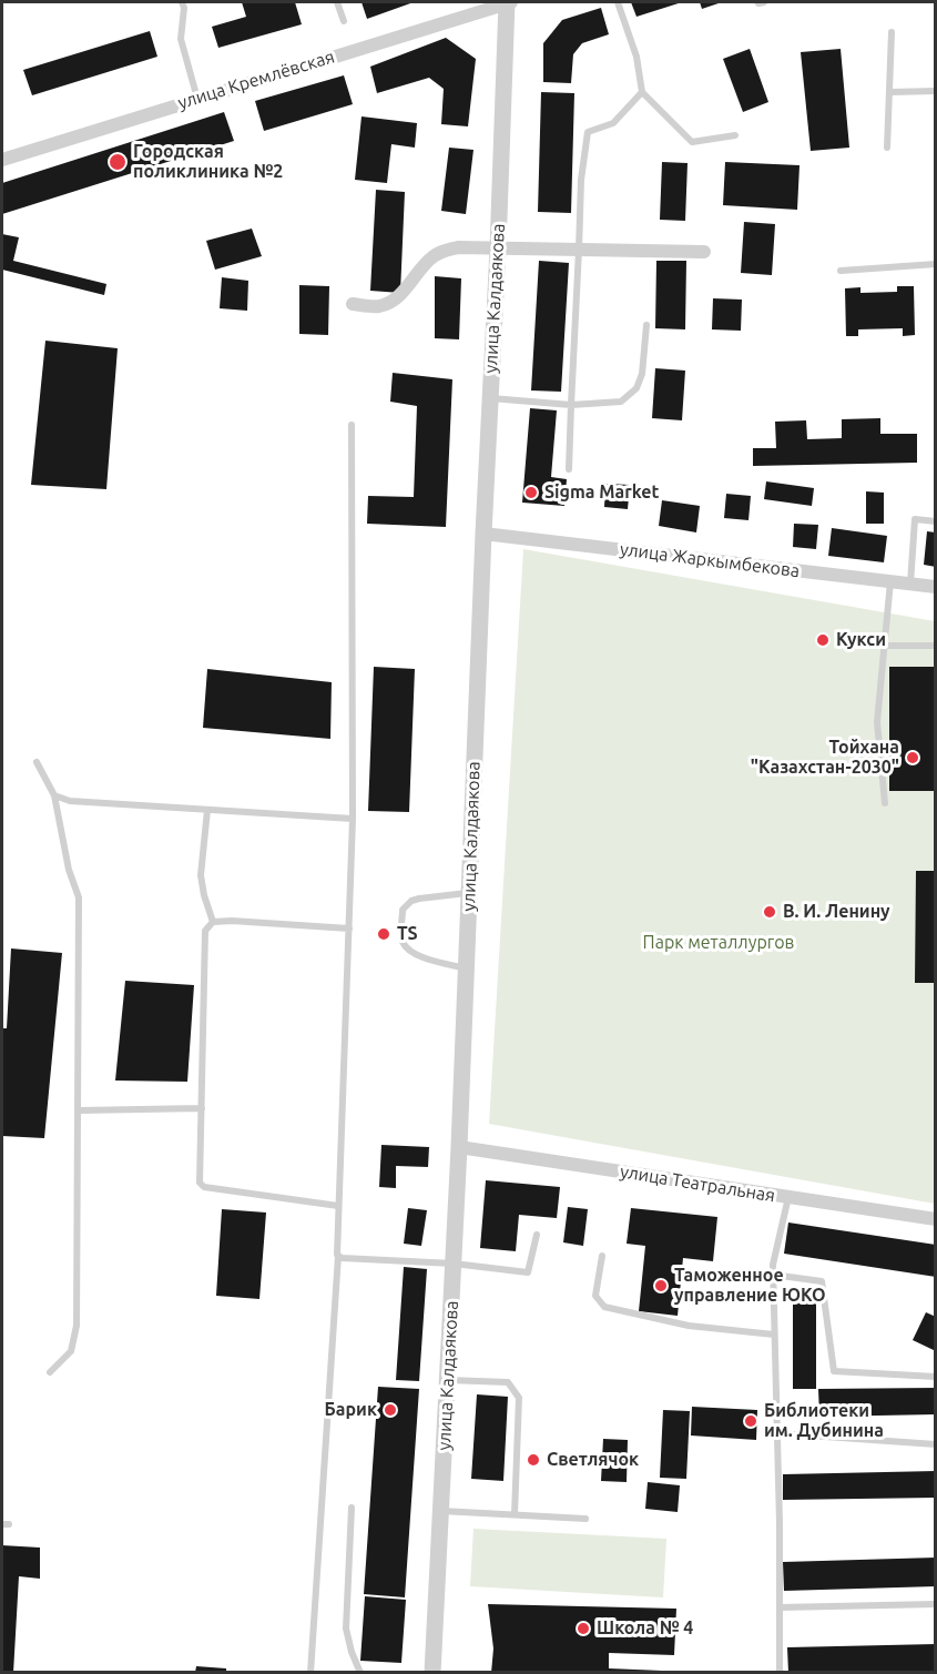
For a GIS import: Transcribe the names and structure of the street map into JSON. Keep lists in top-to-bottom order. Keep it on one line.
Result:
{"streets":{"street":["улица Кремлёвская","улица Калдаякова","улица Жаркымбекова","улица Театральная"]},"crossings":[["улица Кремлёвская","улица Калдаякова"],["улица Калдаякова","улица Жаркымбекова"],["улица Калдаякова","улица Театральная"]],"parks":["Парк металлургов"],"places":["Городская поликлиника №2","Sigma Market","Кукси","Тойхана \"Казахстан-2030\"","В. И. Ленину","TS","Таможенное управление ЮКО","Барик","Библиотеки им. Дубинина","Светлячок","Школа № 4"]}
